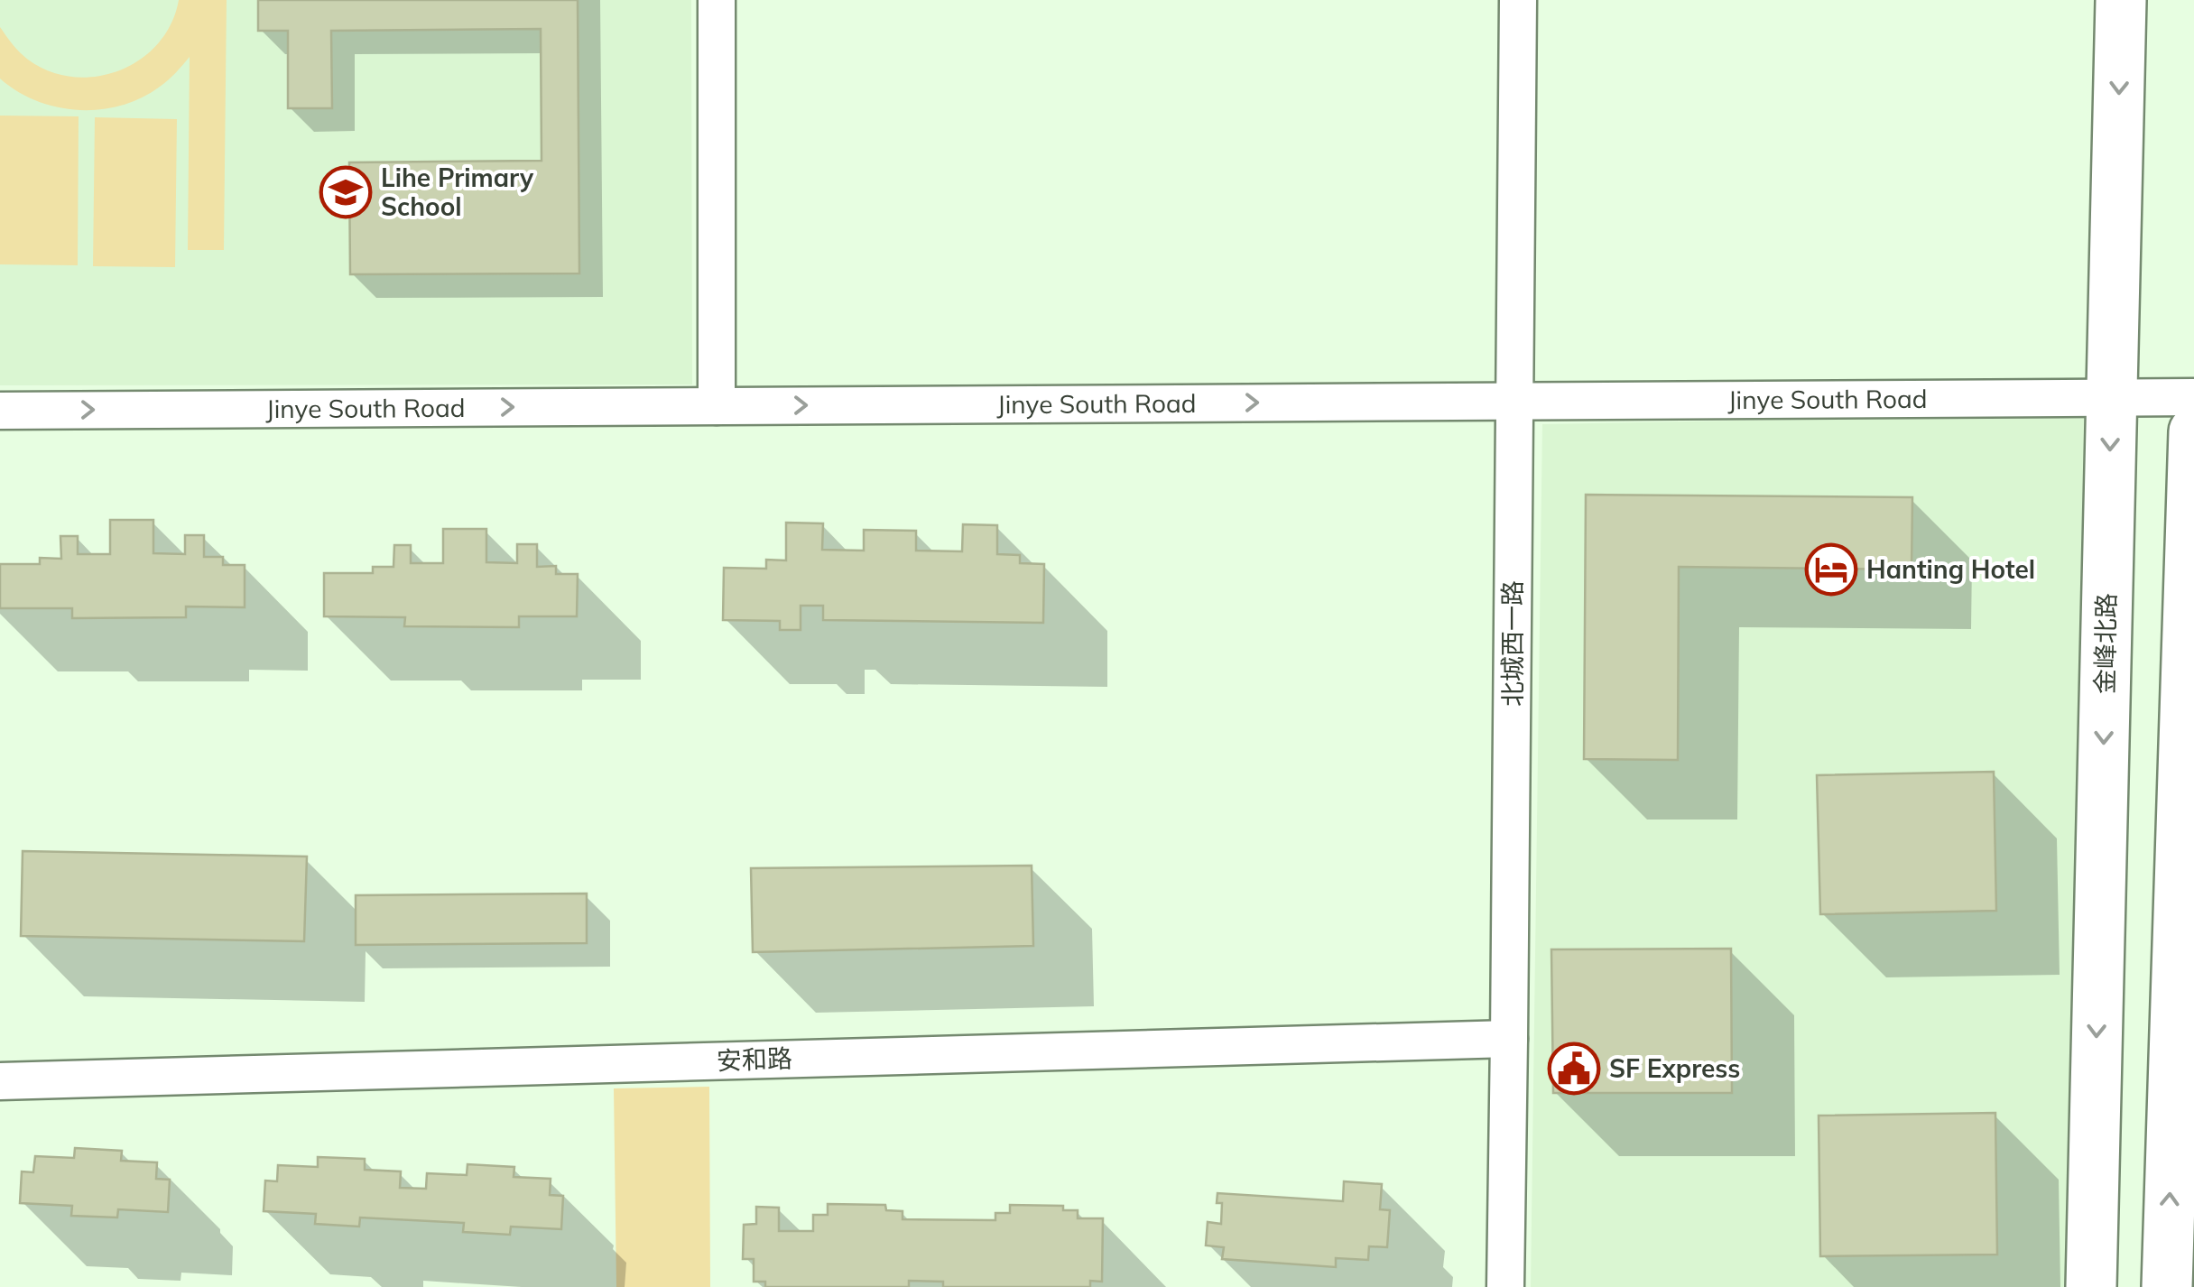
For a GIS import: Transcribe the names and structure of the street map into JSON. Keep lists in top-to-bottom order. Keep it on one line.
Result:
{"streets":{"main road":["金峰北路"],"street":["Jinye South Road","北城西一路","安和路"]},"crossings":[["Jinye South Road","北城西一路"],["Jinye South Road","金峰北路"],["北城西一路","安和路"]],"one_way":["Jinye South Road"],"places":{"school or university":["Lihe Primary School"],"hotel":["Hanting Hotel"],"public building":["SF Express"]}}
